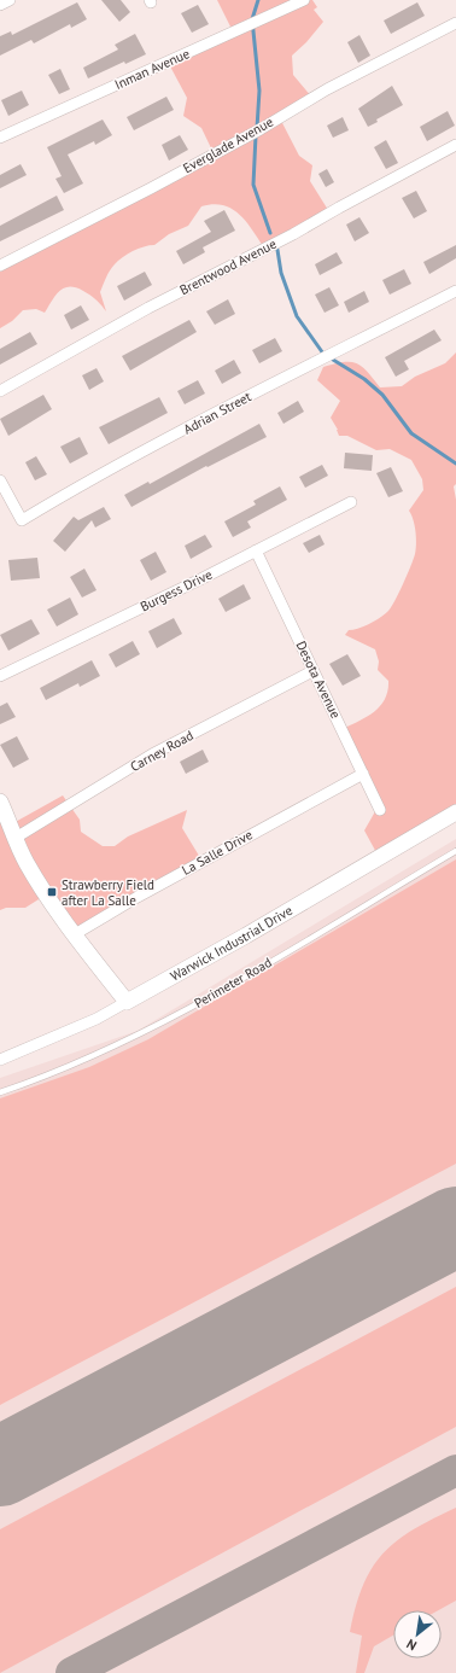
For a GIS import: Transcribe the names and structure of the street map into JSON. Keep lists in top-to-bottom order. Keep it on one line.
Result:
{"streets":{"street":["Inman Avenue","Everglade Avenue","Brentwood Avenue","Adrian Street","Burgess Drive","Desota Avenue","Carney Road","La Salle Drive","Warwick Industrial Drive"],"lane":["Perimeter Road"]},"crossings":[["Burgess Drive","Desota Avenue"],["Desota Avenue","Carney Road"],["Desota Avenue","La Salle Drive"]],"places":{"transit":["Strawberry Field after La Salle"]},"north":"bottom left"}
